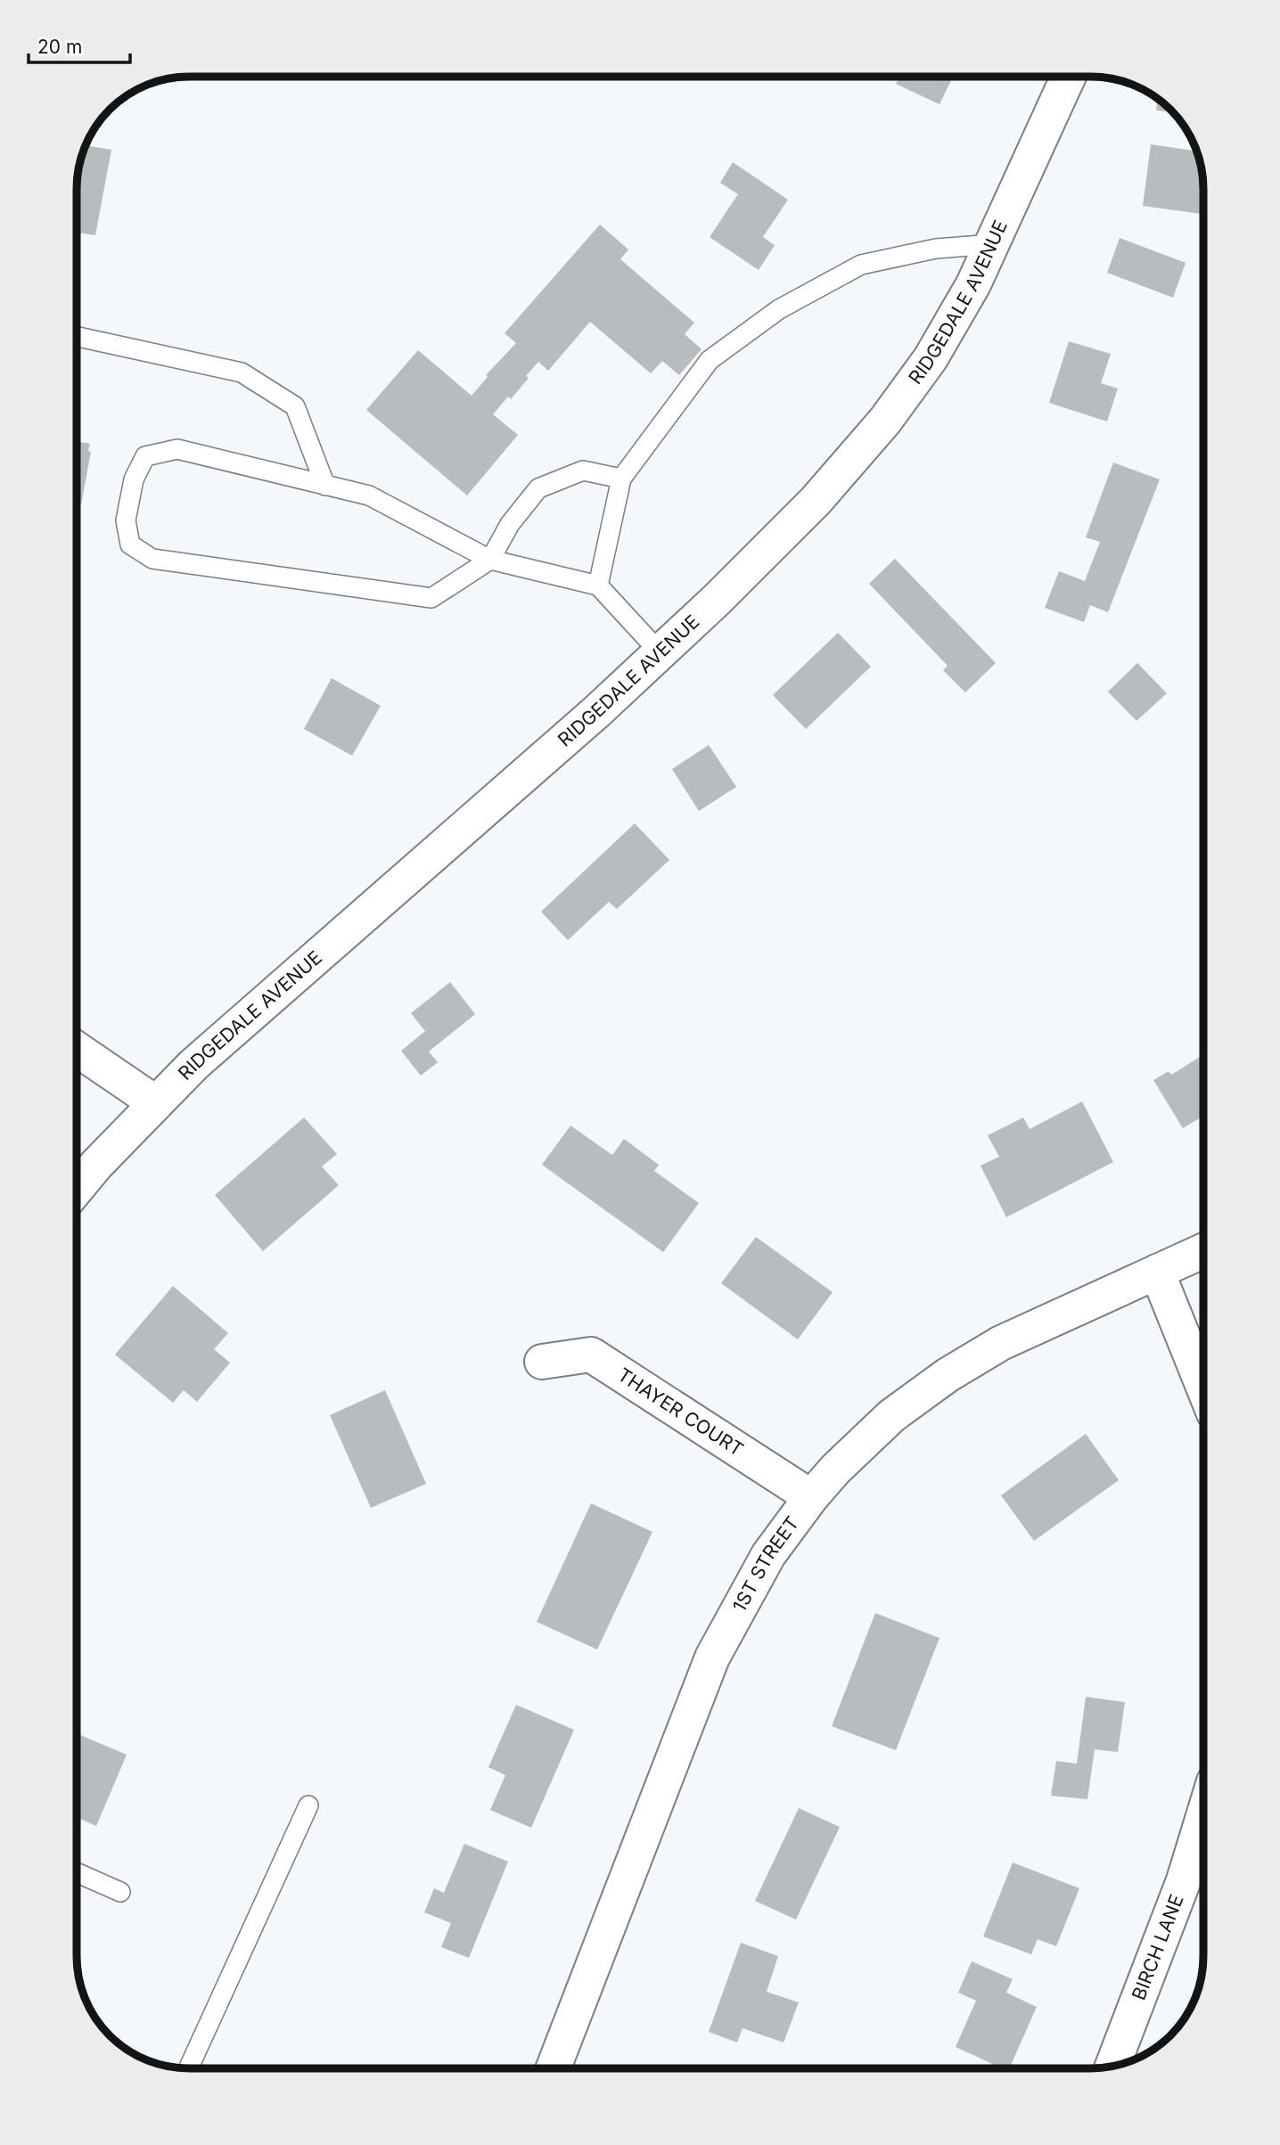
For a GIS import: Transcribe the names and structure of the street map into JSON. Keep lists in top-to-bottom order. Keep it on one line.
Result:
{"streets":{"street":["RIDGEDALE AVENUE","THAYER COURT","1ST STREET","BIRCH LANE"]},"crossings":[["THAYER COURT","1ST STREET"]],"scale_bar":"20 m"}
